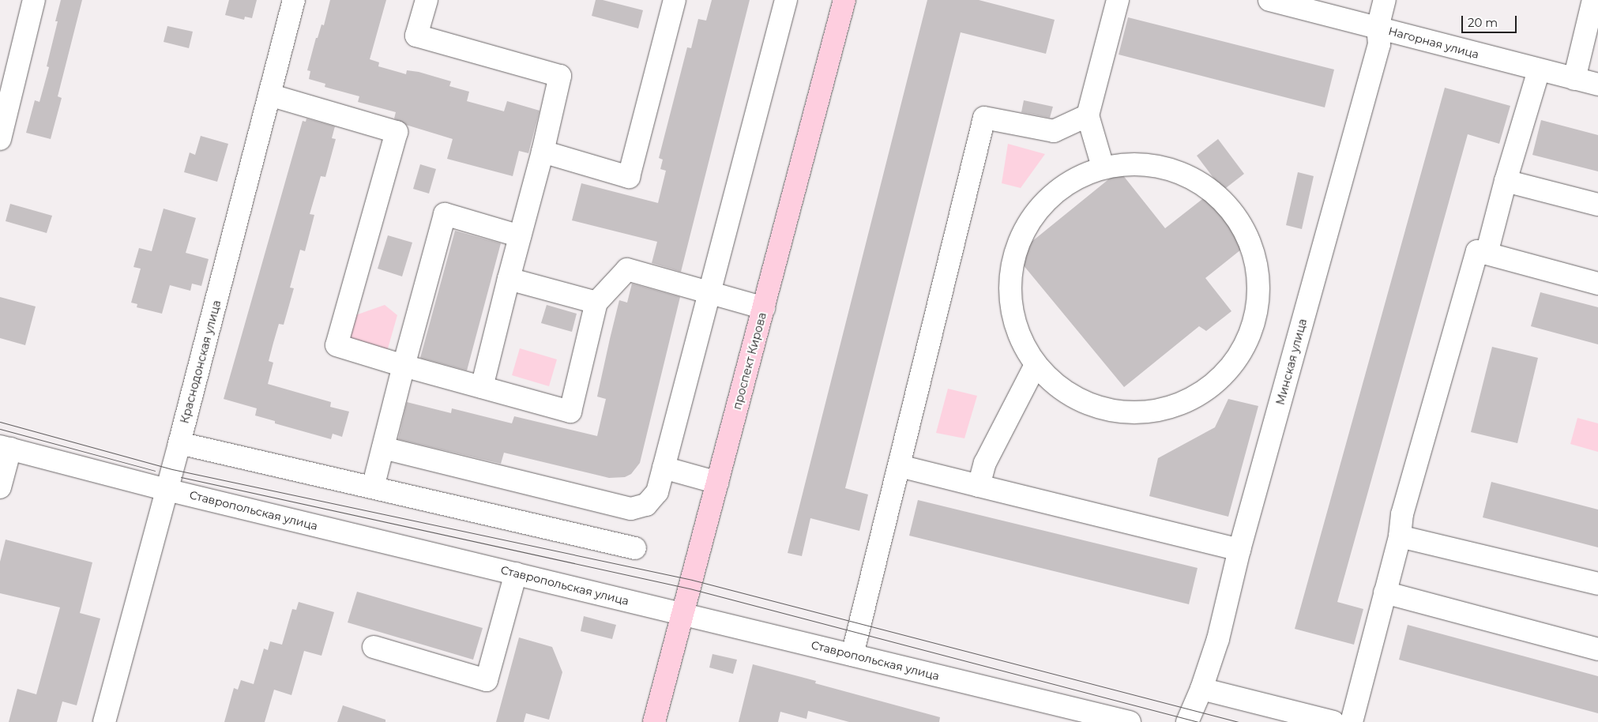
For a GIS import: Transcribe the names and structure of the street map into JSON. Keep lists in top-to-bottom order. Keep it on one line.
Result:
{"streets":{"main road":["проспект Кирова"],"street":["Нагорная улица","Краснодонская улица","Минская улица","Ставропольская улица"]},"crossings":[["Нагорная улица","Минская улица"],["проспект Кирова","Ставропольская улица"],["Краснодонская улица","Ставропольская улица"]],"scale_bar":"20 m"}
